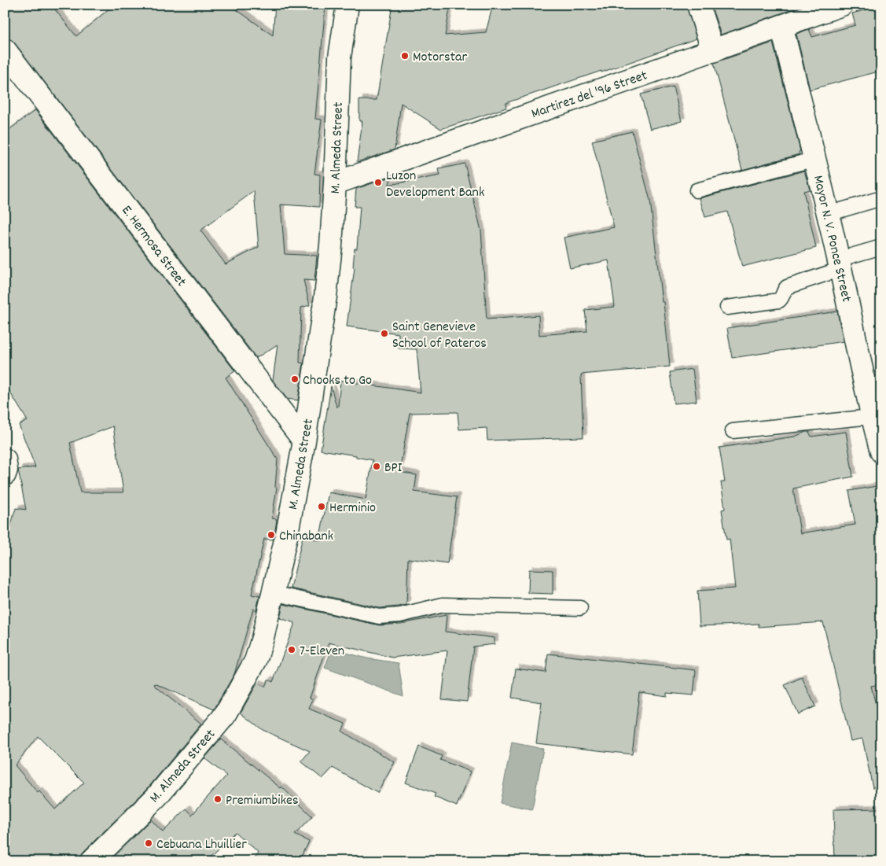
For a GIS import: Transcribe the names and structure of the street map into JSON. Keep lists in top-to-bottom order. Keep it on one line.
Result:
{"streets":{"street":["Martirez del '96 Street","M. Almeda Street","Mayor N. V. Ponce Street","E. Hermosa Street"]},"crossings":[["Martirez del '96 Street","M. Almeda Street"],["Martirez del '96 Street","Mayor N. V. Ponce Street"],["M. Almeda Street","E. Hermosa Street"]],"places":["Motorstar","Luzon Development Bank","Saint Genevieve School of Pateros","Chooks to Go","BPI","Herminio","Chinabank","7-Eleven","Premiumbikes","Cebuana Lhuillier"]}
